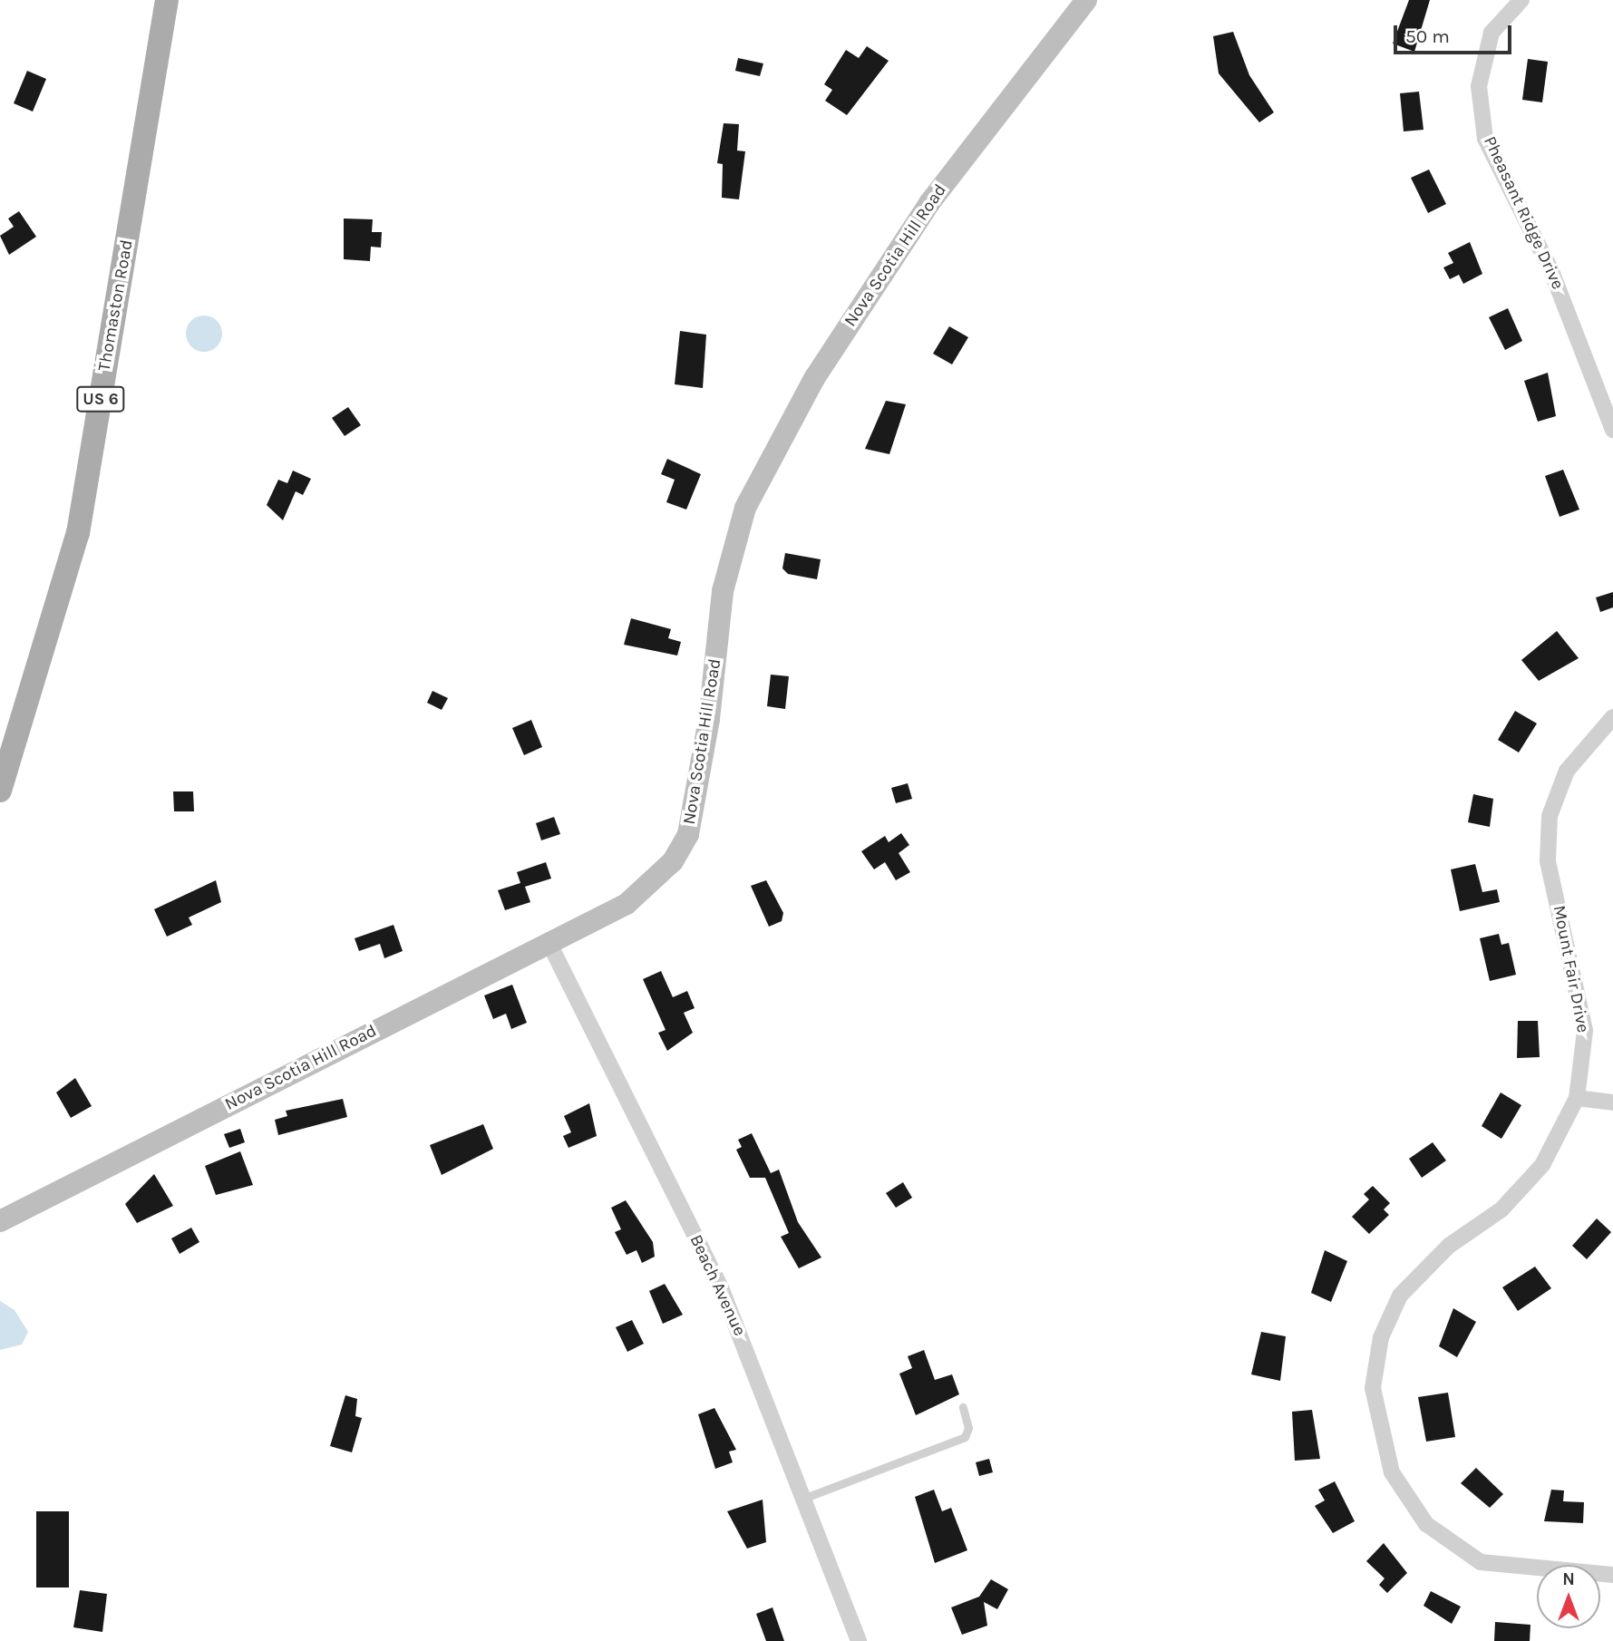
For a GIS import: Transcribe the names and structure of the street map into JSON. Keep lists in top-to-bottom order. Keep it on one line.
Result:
{"streets":{"main road":["Thomaston Road","US 6"],"street":["Pheasant Ridge Drive","Nova Scotia Hill Road","Mount Fair Drive","Beach Avenue"]},"crossings":[["Nova Scotia Hill Road","Beach Avenue"]],"scale_bar":"50 m","north":"top"}
